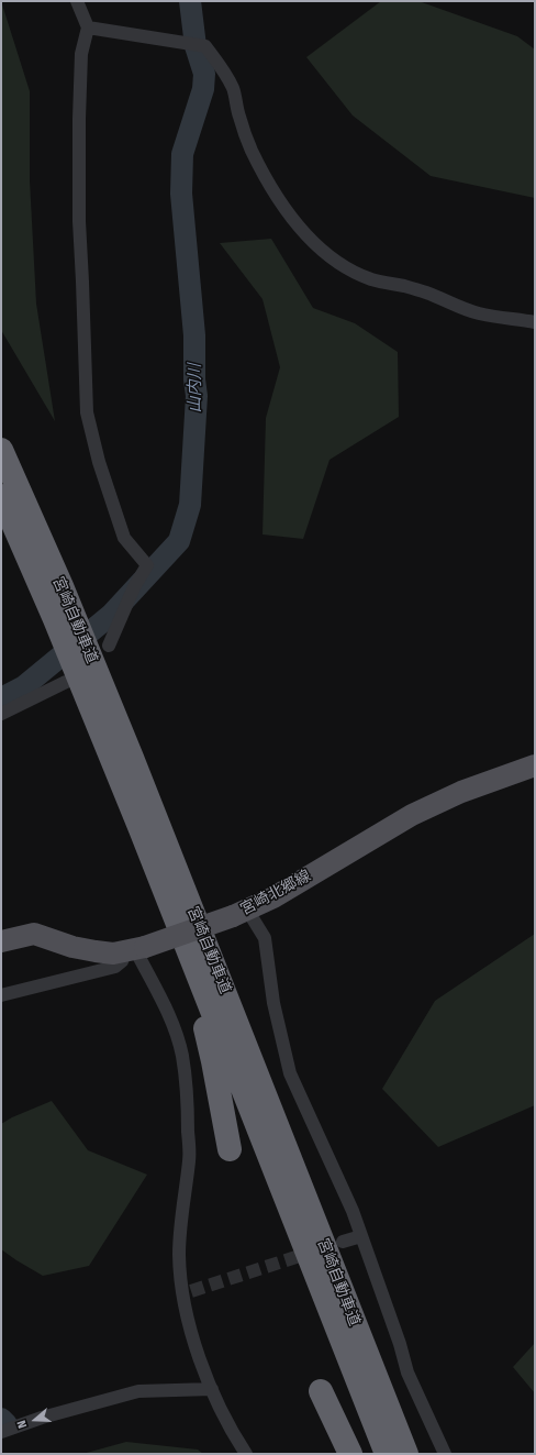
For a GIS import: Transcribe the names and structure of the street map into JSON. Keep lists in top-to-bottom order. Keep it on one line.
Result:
{"streets":{"highway":["宮崎自動車道"],"main road":["宮崎北郷線"]},"water":["山内川"],"north":"left"}
